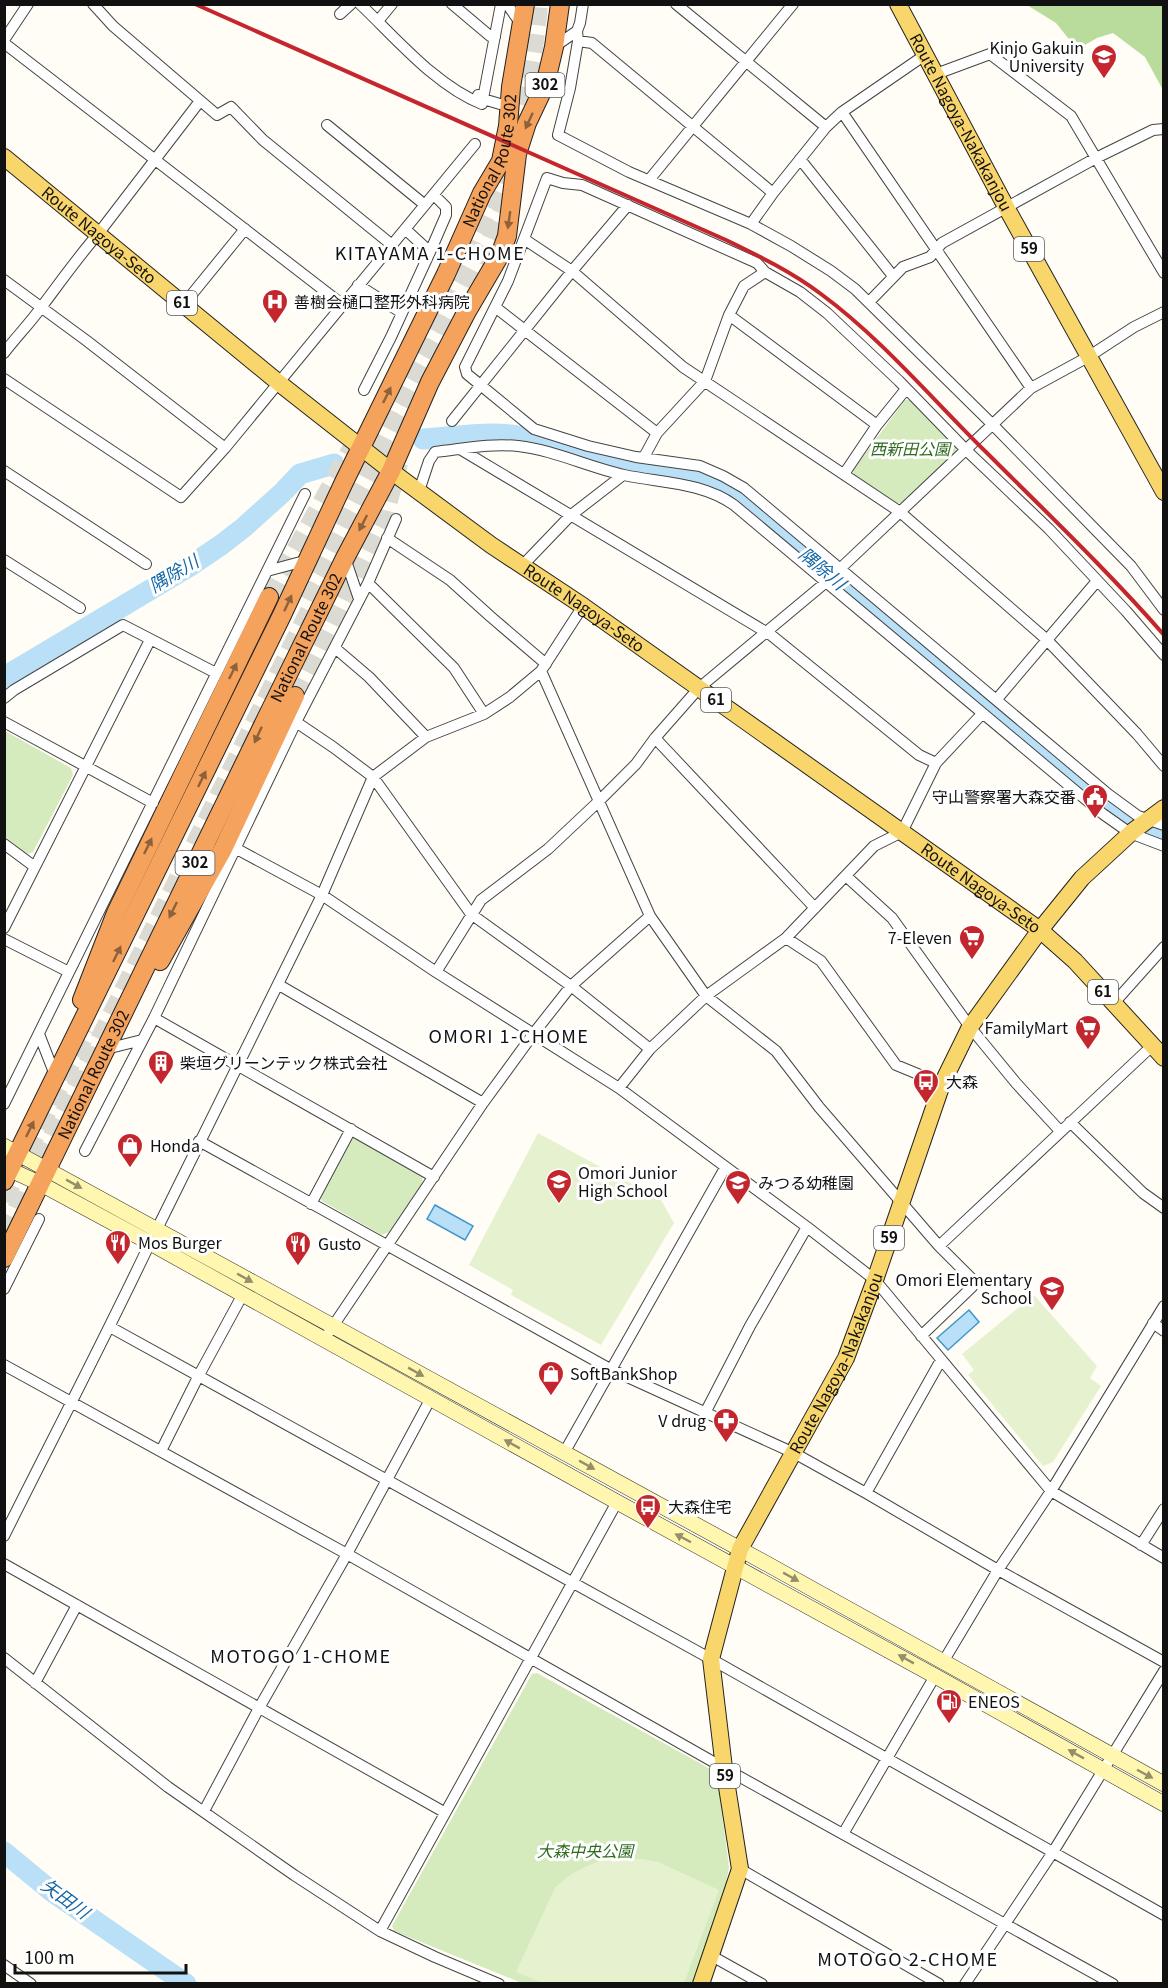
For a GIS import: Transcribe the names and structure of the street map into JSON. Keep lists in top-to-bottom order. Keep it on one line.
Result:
{"streets":{"highway":["302","National Route 302"],"main road":["Route Nagoya-Nakakanjou","Route Nagoya-Seto","59","61"]},"crossings":[["Route Nagoya-Nakakanjou","Route Nagoya-Seto"],["National Route 302","Route Nagoya-Seto"]],"districts":["KITAYAMA 1-CHOME","OMORI 1-CHOME","MOTOGO 1-CHOME","MOTOGO 2-CHOME"],"water":["隅除川","矢田川"],"parks":["西新田公園","大森中央公園"],"places":{"school or university":["Kinjo Gakuin University","Omori Junior High School","みつる幼稚園","Omori Elementary School"],"hospital":["善樹会樋口整形外科病院"],"public building":["守山警察署大森交番"],"supermarket":["7-Eleven","FamilyMart"],"building":["柴垣グリーンテック株式会社"],"bus stop":["大森","大森住宅"],"shop":["Honda","SoftBankShop"],"restaurant":["Mos Burger","Gusto"],"pharmacy":["V drug"],"fuel station":["ENEOS"]},"scale_bar":"100 m"}
